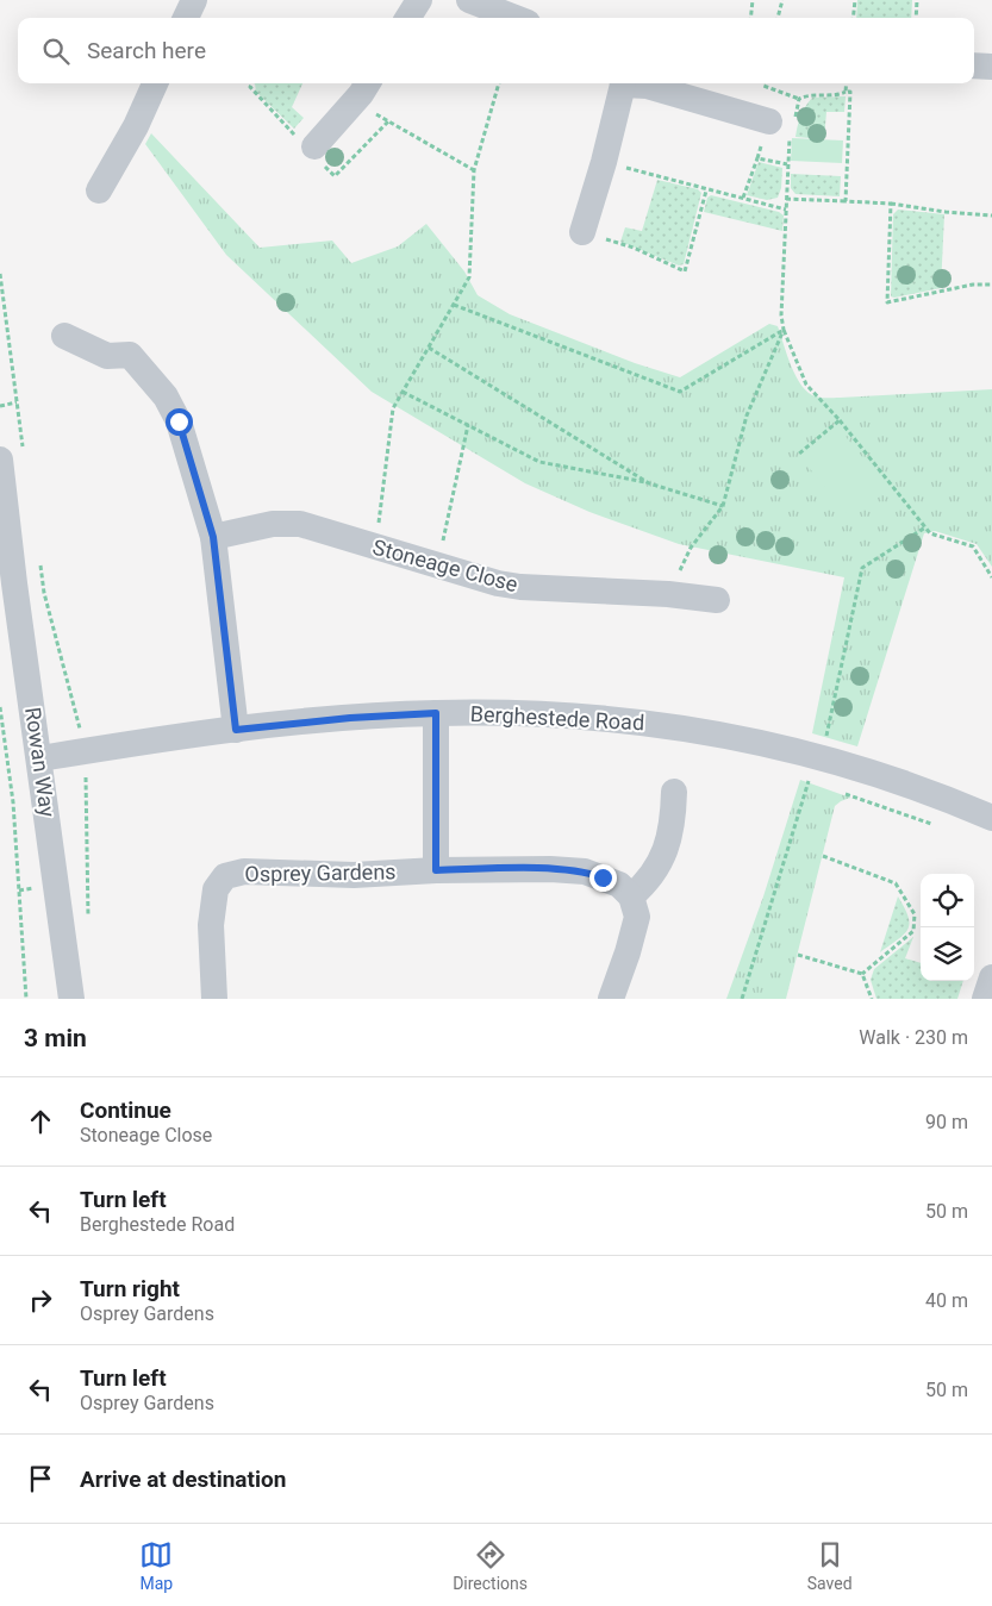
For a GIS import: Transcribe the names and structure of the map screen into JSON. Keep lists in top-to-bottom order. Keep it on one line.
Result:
{"streets":{"street":["Stoneage Close","Berghestede Road","Rowan Way","Osprey Gardens"]},"crossings":[["Berghestede Road","Rowan Way"]],"page":{"search":"Search here","heading":["3 min","Walk · 230 m"],"list":[["Continue","Stoneage Close","90 m"],["Turn left","Berghestede Road","50 m"],["Turn right","Osprey Gardens","40 m"],["Turn left","Osprey Gardens","50 m"],"Arrive at destination"],"nav":["Map","Directions","Saved"]}}
